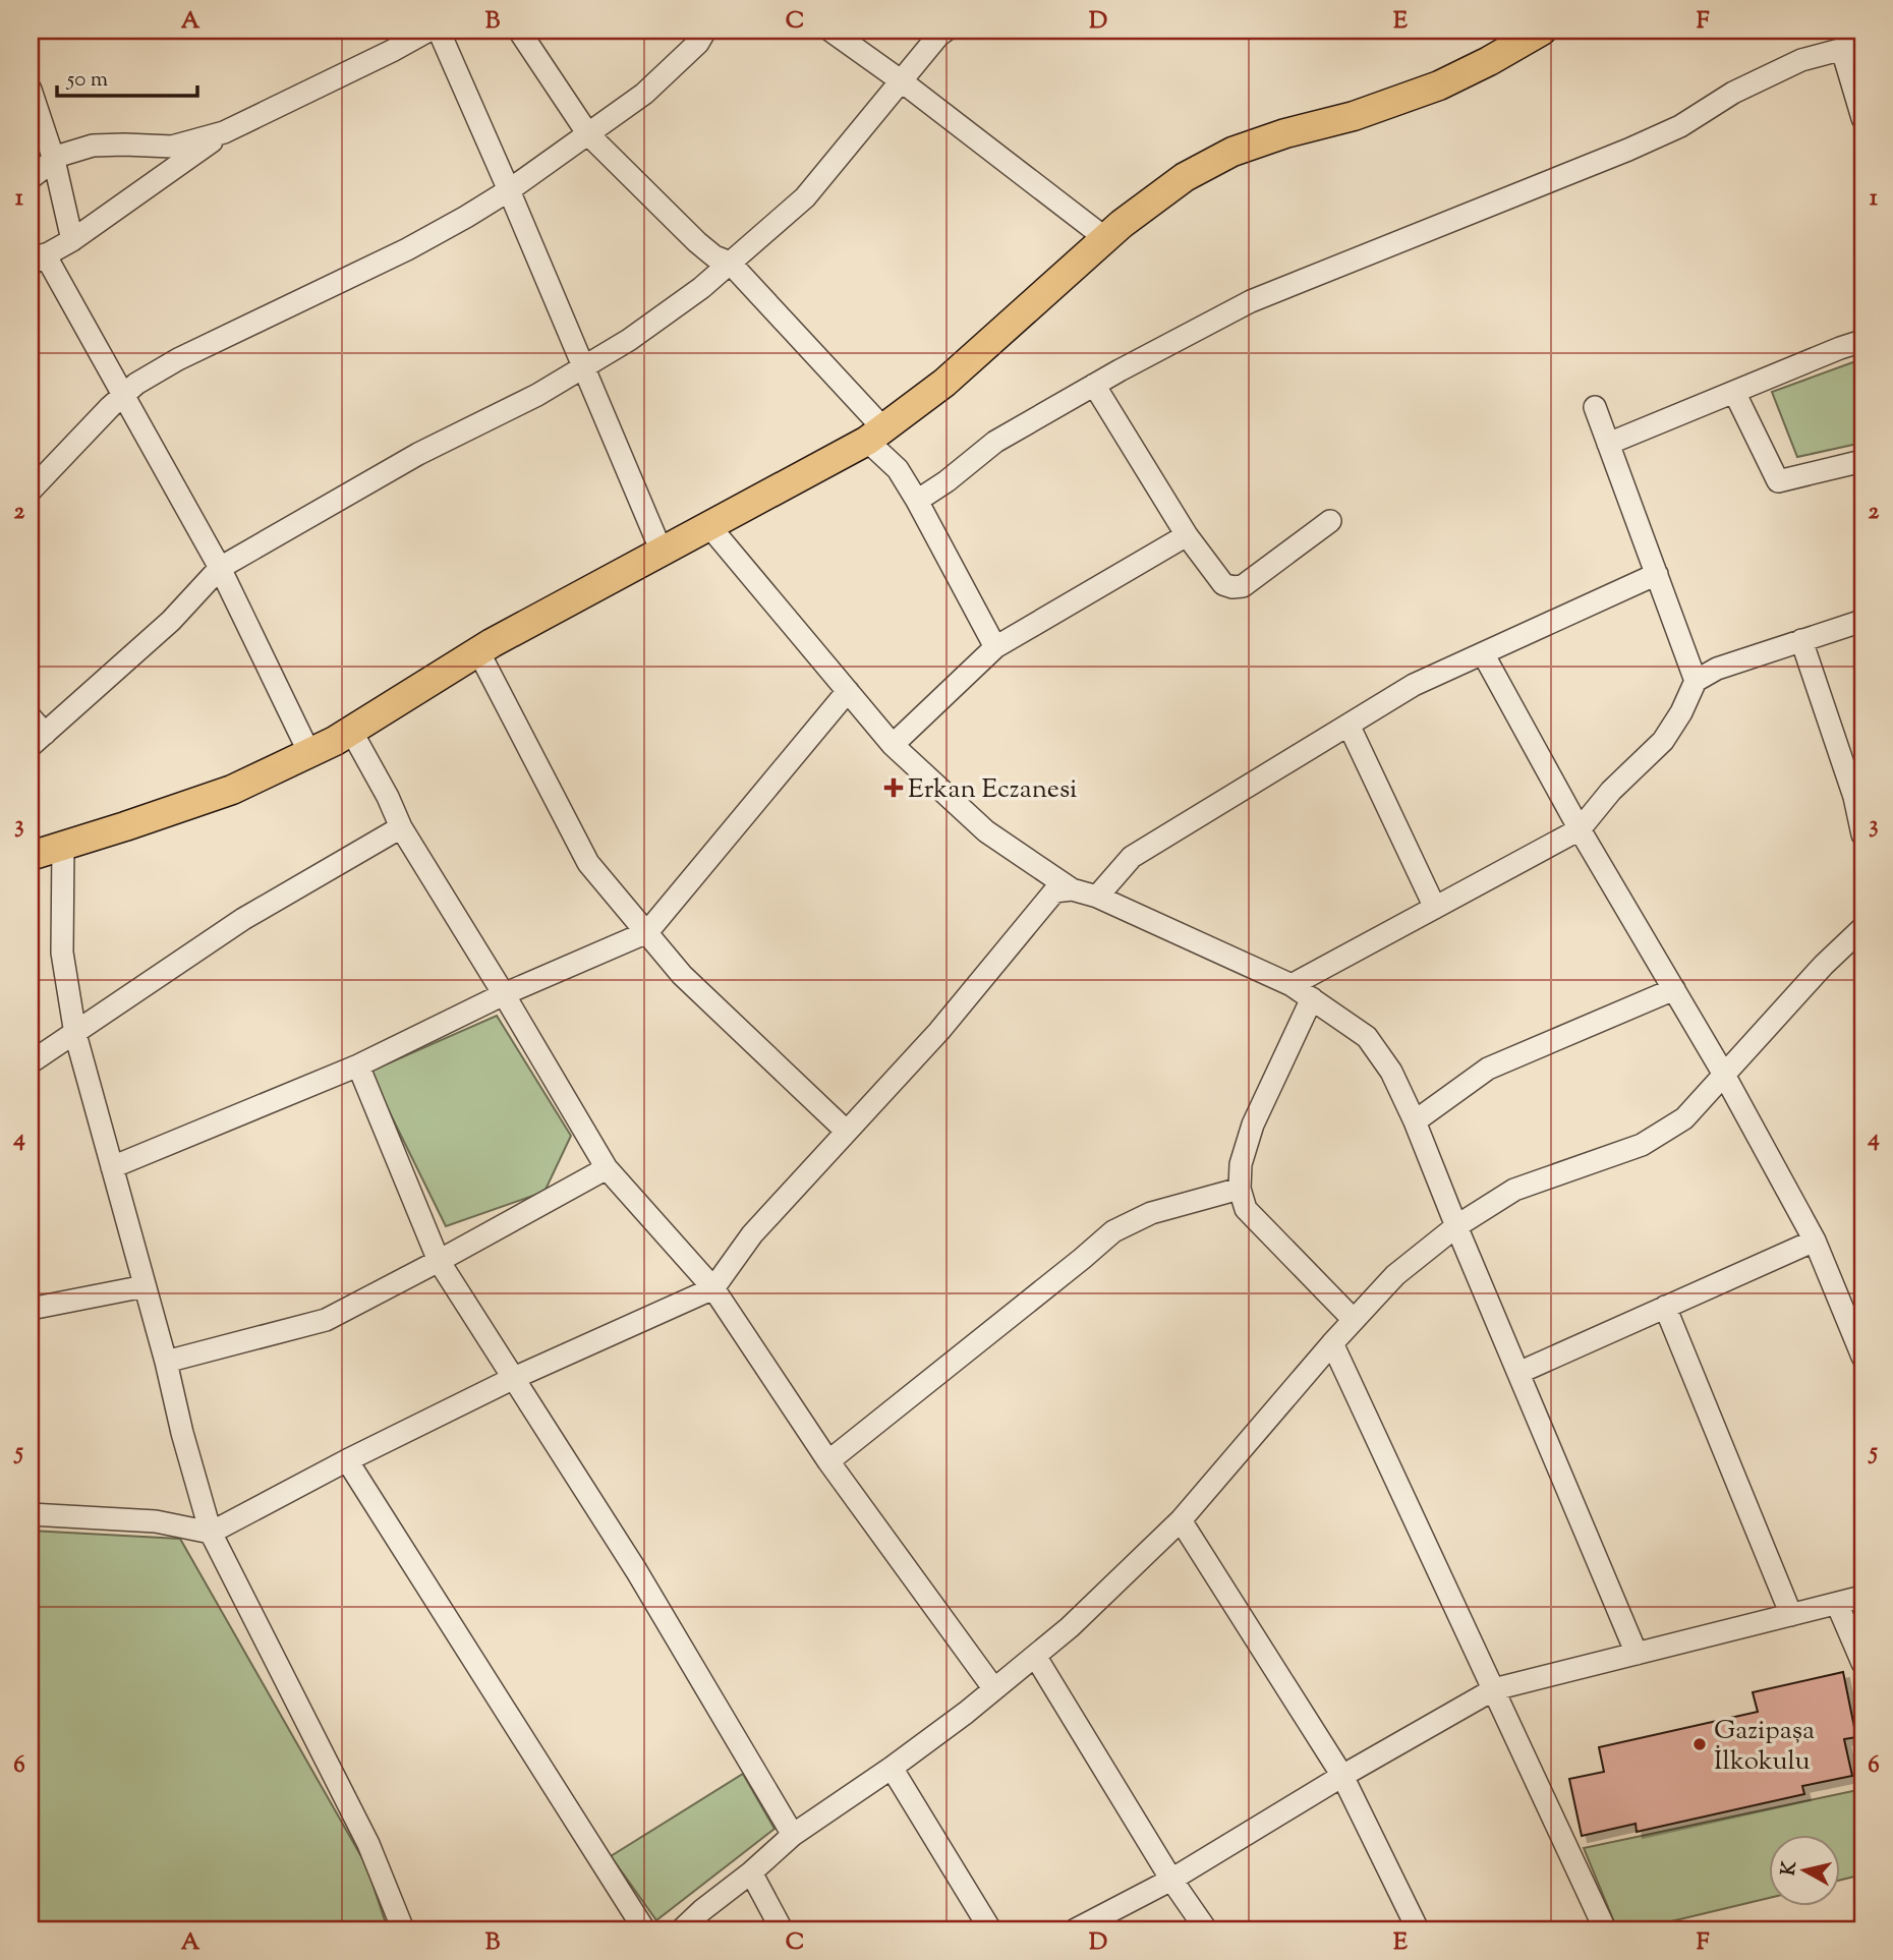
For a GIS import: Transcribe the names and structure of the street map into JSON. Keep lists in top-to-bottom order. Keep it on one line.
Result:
{"places":{"health":["Erkan Eczanesi"],"other":["Gazipaşa İlkokulu"]},"scale_bar":"50 m","north":"left","grid":{"columns":["A","B","C","D","E","F"],"rows":["1","2","3","4","5","6"]}}
